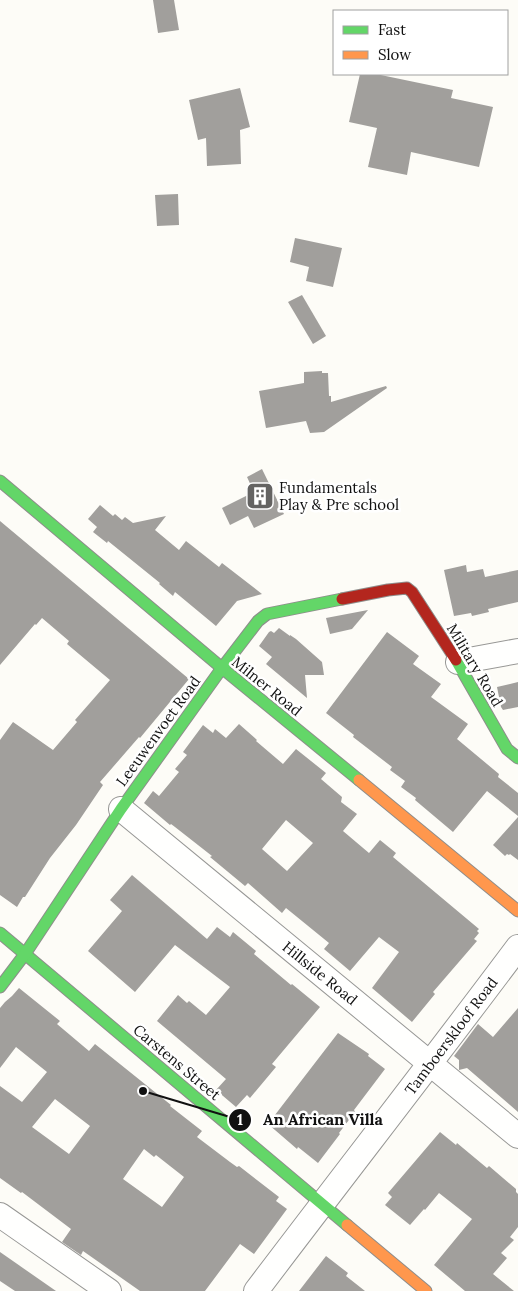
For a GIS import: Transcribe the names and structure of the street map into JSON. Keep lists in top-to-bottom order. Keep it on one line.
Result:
{"streets":{"street":["Military Road","Milner Road","Leeuwenvoet Road","Hillside Road","Tamboerskloof Road","Carstens Street"]},"crossings":[["Military Road","Leeuwenvoet Road"],["Milner Road","Leeuwenvoet Road"],["Leeuwenvoet Road","Hillside Road"],["Leeuwenvoet Road","Carstens Street"],["Hillside Road","Tamboerskloof Road"],["Tamboerskloof Road","Carstens Street"]],"places":{"building":["Fundamentals Play & Pre school"],"other":["An African Villa"]},"legend":["Fast","Slow"]}
